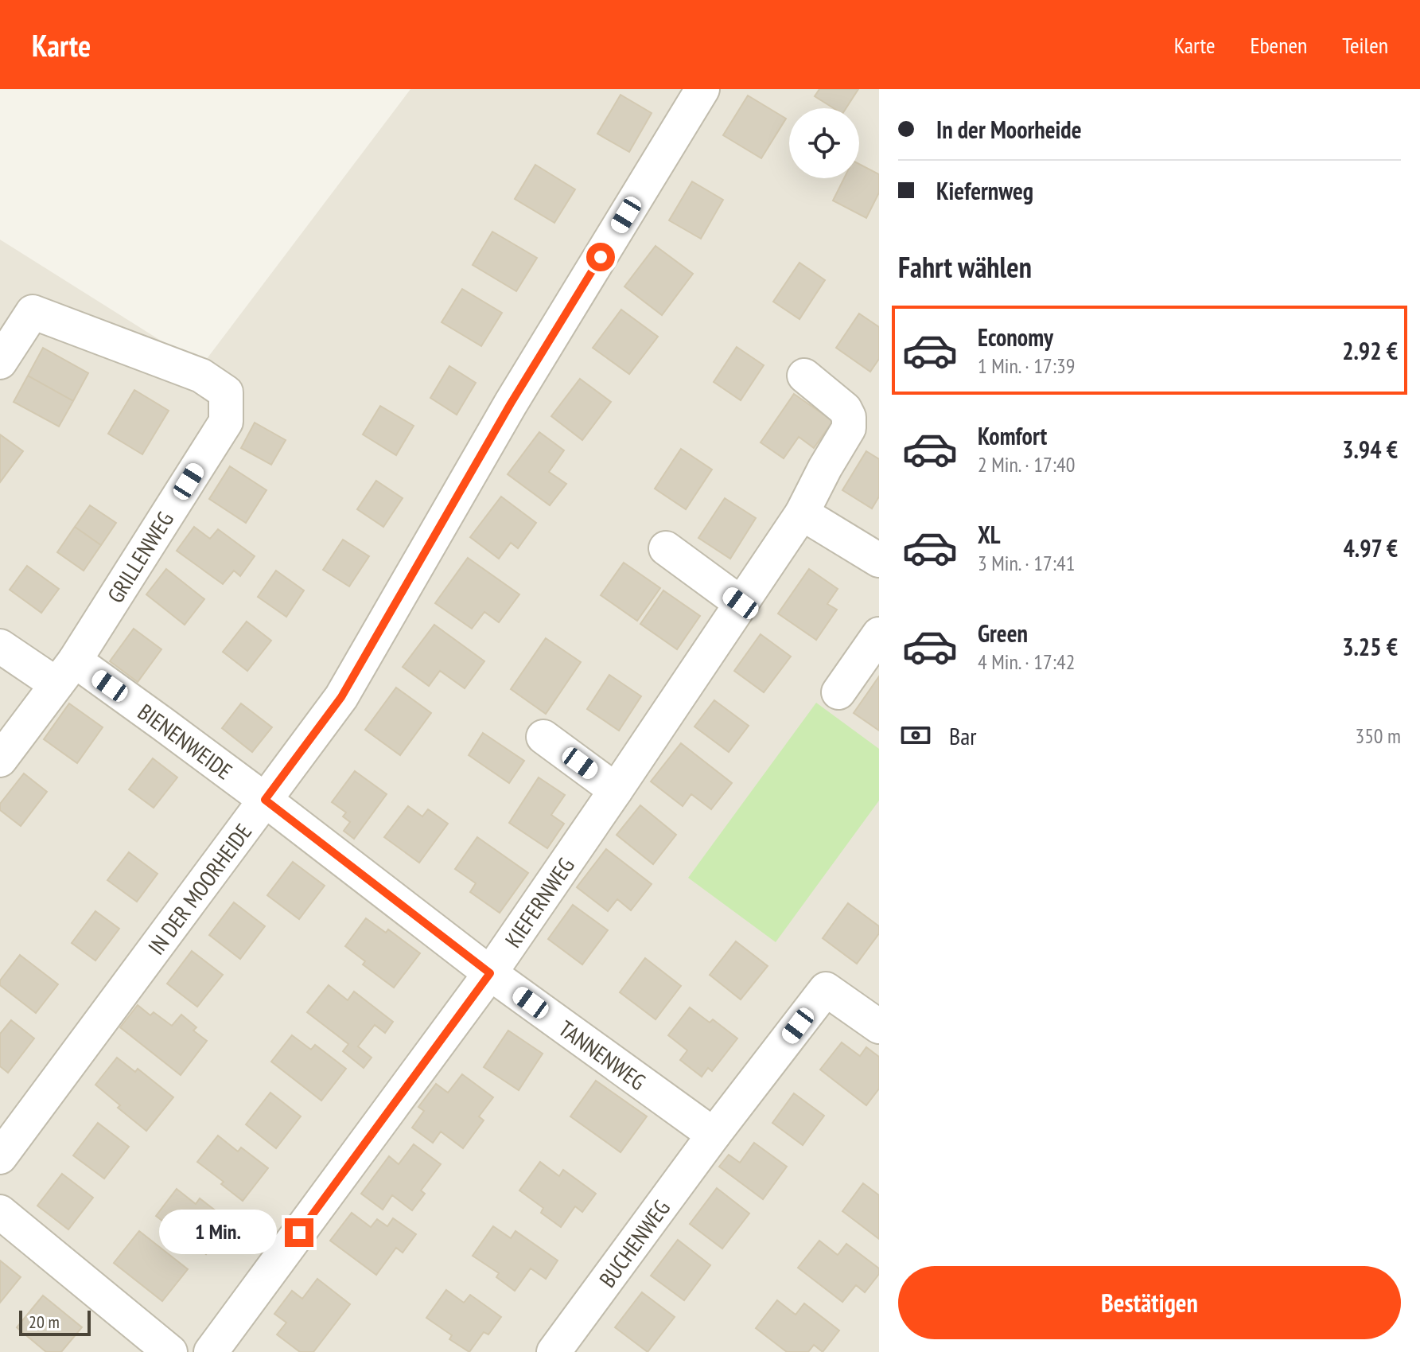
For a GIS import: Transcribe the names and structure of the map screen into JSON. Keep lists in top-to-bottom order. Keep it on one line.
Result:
{"streets":{"street":["GRILLENWEG","BIENENWEIDE","IN DER MOORHEIDE","KIEFERNWEG","TANNENWEG","BUCHENWEG"]},"crossings":[["GRILLENWEG","BIENENWEIDE"],["BIENENWEIDE","IN DER MOORHEIDE"],["BIENENWEIDE","TANNENWEG"],["IN DER MOORHEIDE","TANNENWEG"],["KIEFERNWEG","TANNENWEG"],["TANNENWEG","BUCHENWEG"]],"scale_bar":"20 m","page":{"header":"Karte","nav":["Karte","Ebenen","Teilen"],"banner":["In der Moorheide","Kiefernweg"],"heading":"Fahrt wählen","list":[{"name":"Economy","note":"1 Min. · 17:39","value":"2.92 €"},{"name":"Komfort","note":"2 Min. · 17:40","value":"3.94 €"},{"name":"XL","note":"3 Min. · 17:41","value":"4.97 €"},{"name":"Green","note":"4 Min. · 17:42","value":"3.25 €"}],"pay":["Bar","350 m"],"bubble":"1 Min.","buttons":"Bestätigen","scale":"20 m"}}
